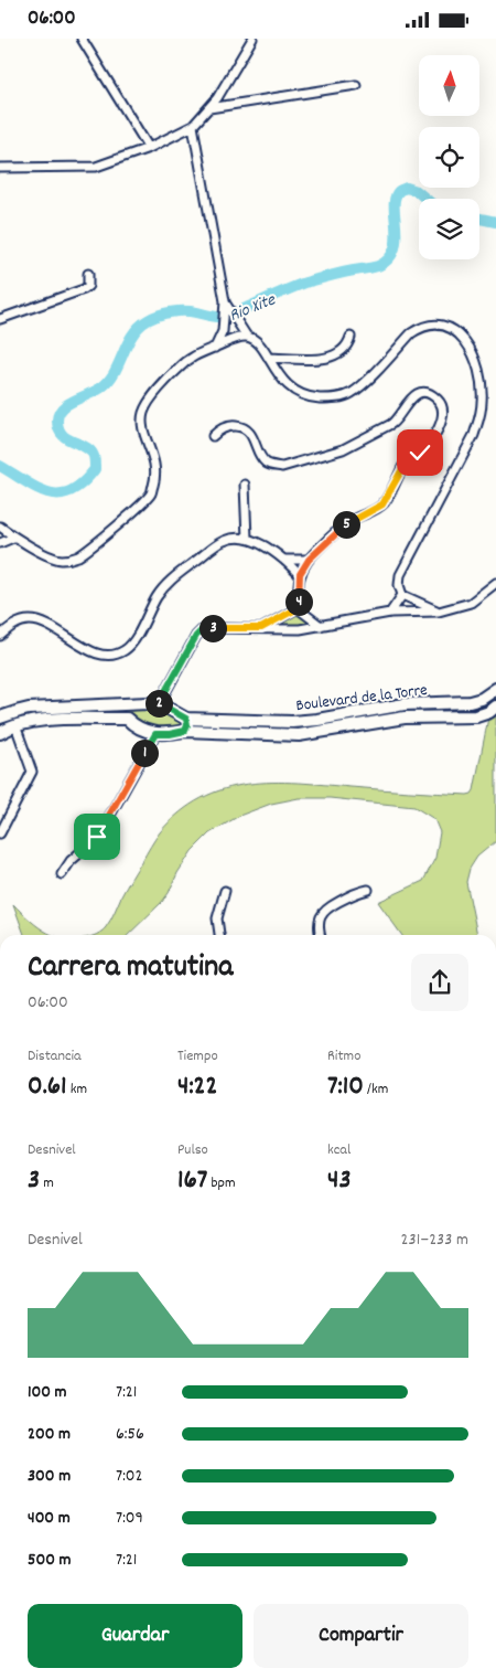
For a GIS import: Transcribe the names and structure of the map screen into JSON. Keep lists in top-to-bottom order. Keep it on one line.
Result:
{"streets":{"street":["Boulevard de la Torre"]},"water":["Rio Xite"],"north":"top","page":{"status":"06:00","pins":["5","4","3","2","1"],"heading":["Carrera matutina","06:00"],"stats":[["Distancia","0.61 km"],["Tiempo","4:22"],["Ritmo","7:10 /km"],["Desnivel","3 m"],["Pulso","167 bpm"],["kcal","43"]],"chart":["Desnivel","231–233 m"],"list":[{"name":"100 m","note":"7:21"},{"name":"200 m","note":"6:56"},{"name":"300 m","note":"7:02"},{"name":"400 m","note":"7:09"},{"name":"500 m","note":"7:21"}],"buttons":["Guardar","Compartir"]}}
